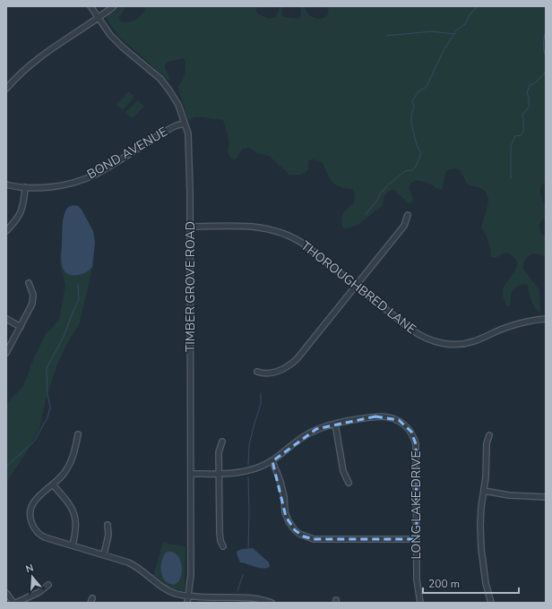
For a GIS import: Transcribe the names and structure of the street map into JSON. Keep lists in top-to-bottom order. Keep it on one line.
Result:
{"streets":{"street":["BOND AVENUE","TIMBER GROVE ROAD","THOROUGHBRED LANE","LONG LAKE DRIVE"]},"crossings":[["BOND AVENUE","TIMBER GROVE ROAD"],["TIMBER GROVE ROAD","THOROUGHBRED LANE"],["TIMBER GROVE ROAD","LONG LAKE DRIVE"]],"scale_bar":"200 m","north":"top"}
